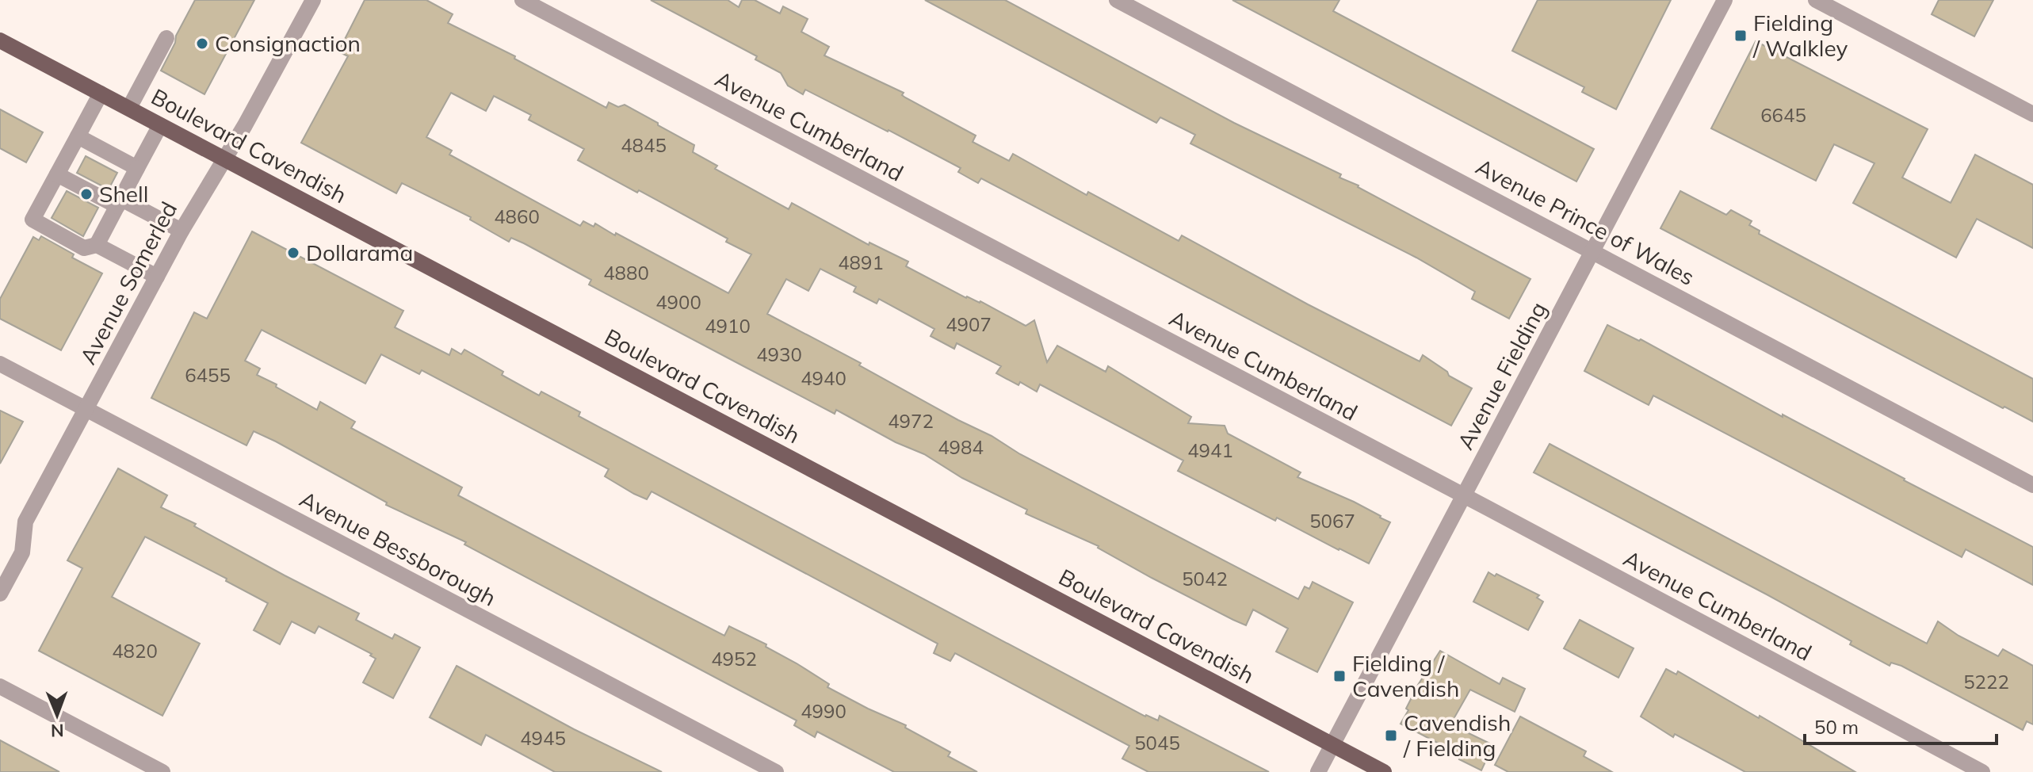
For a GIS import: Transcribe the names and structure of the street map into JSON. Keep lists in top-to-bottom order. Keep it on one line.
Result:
{"streets":{"main road":["Boulevard Cavendish"],"street":["Avenue Cumberland","Avenue Prince of Wales","Avenue Somerled","Avenue Fielding","Avenue Bessborough"]},"crossings":[["Avenue Cumberland","Avenue Fielding"],["Boulevard Cavendish","Avenue Somerled"],["Boulevard Cavendish","Avenue Fielding"],["Avenue Prince of Wales","Avenue Fielding"],["Avenue Somerled","Avenue Bessborough"]],"places":{"transit":["Fielding / Walkley","Fielding / Cavendish","Cavendish / Fielding"],"other":["Consignaction","Shell","Dollarama"]},"house_numbers":["6645","4845","4860","4891","4880","4900","4907","4910","4930","6455","4940","4972","4984","4941","5067","5042","4820","4952","5222","4990","4945","5045"],"scale_bar":"50 m","north":"bottom"}
